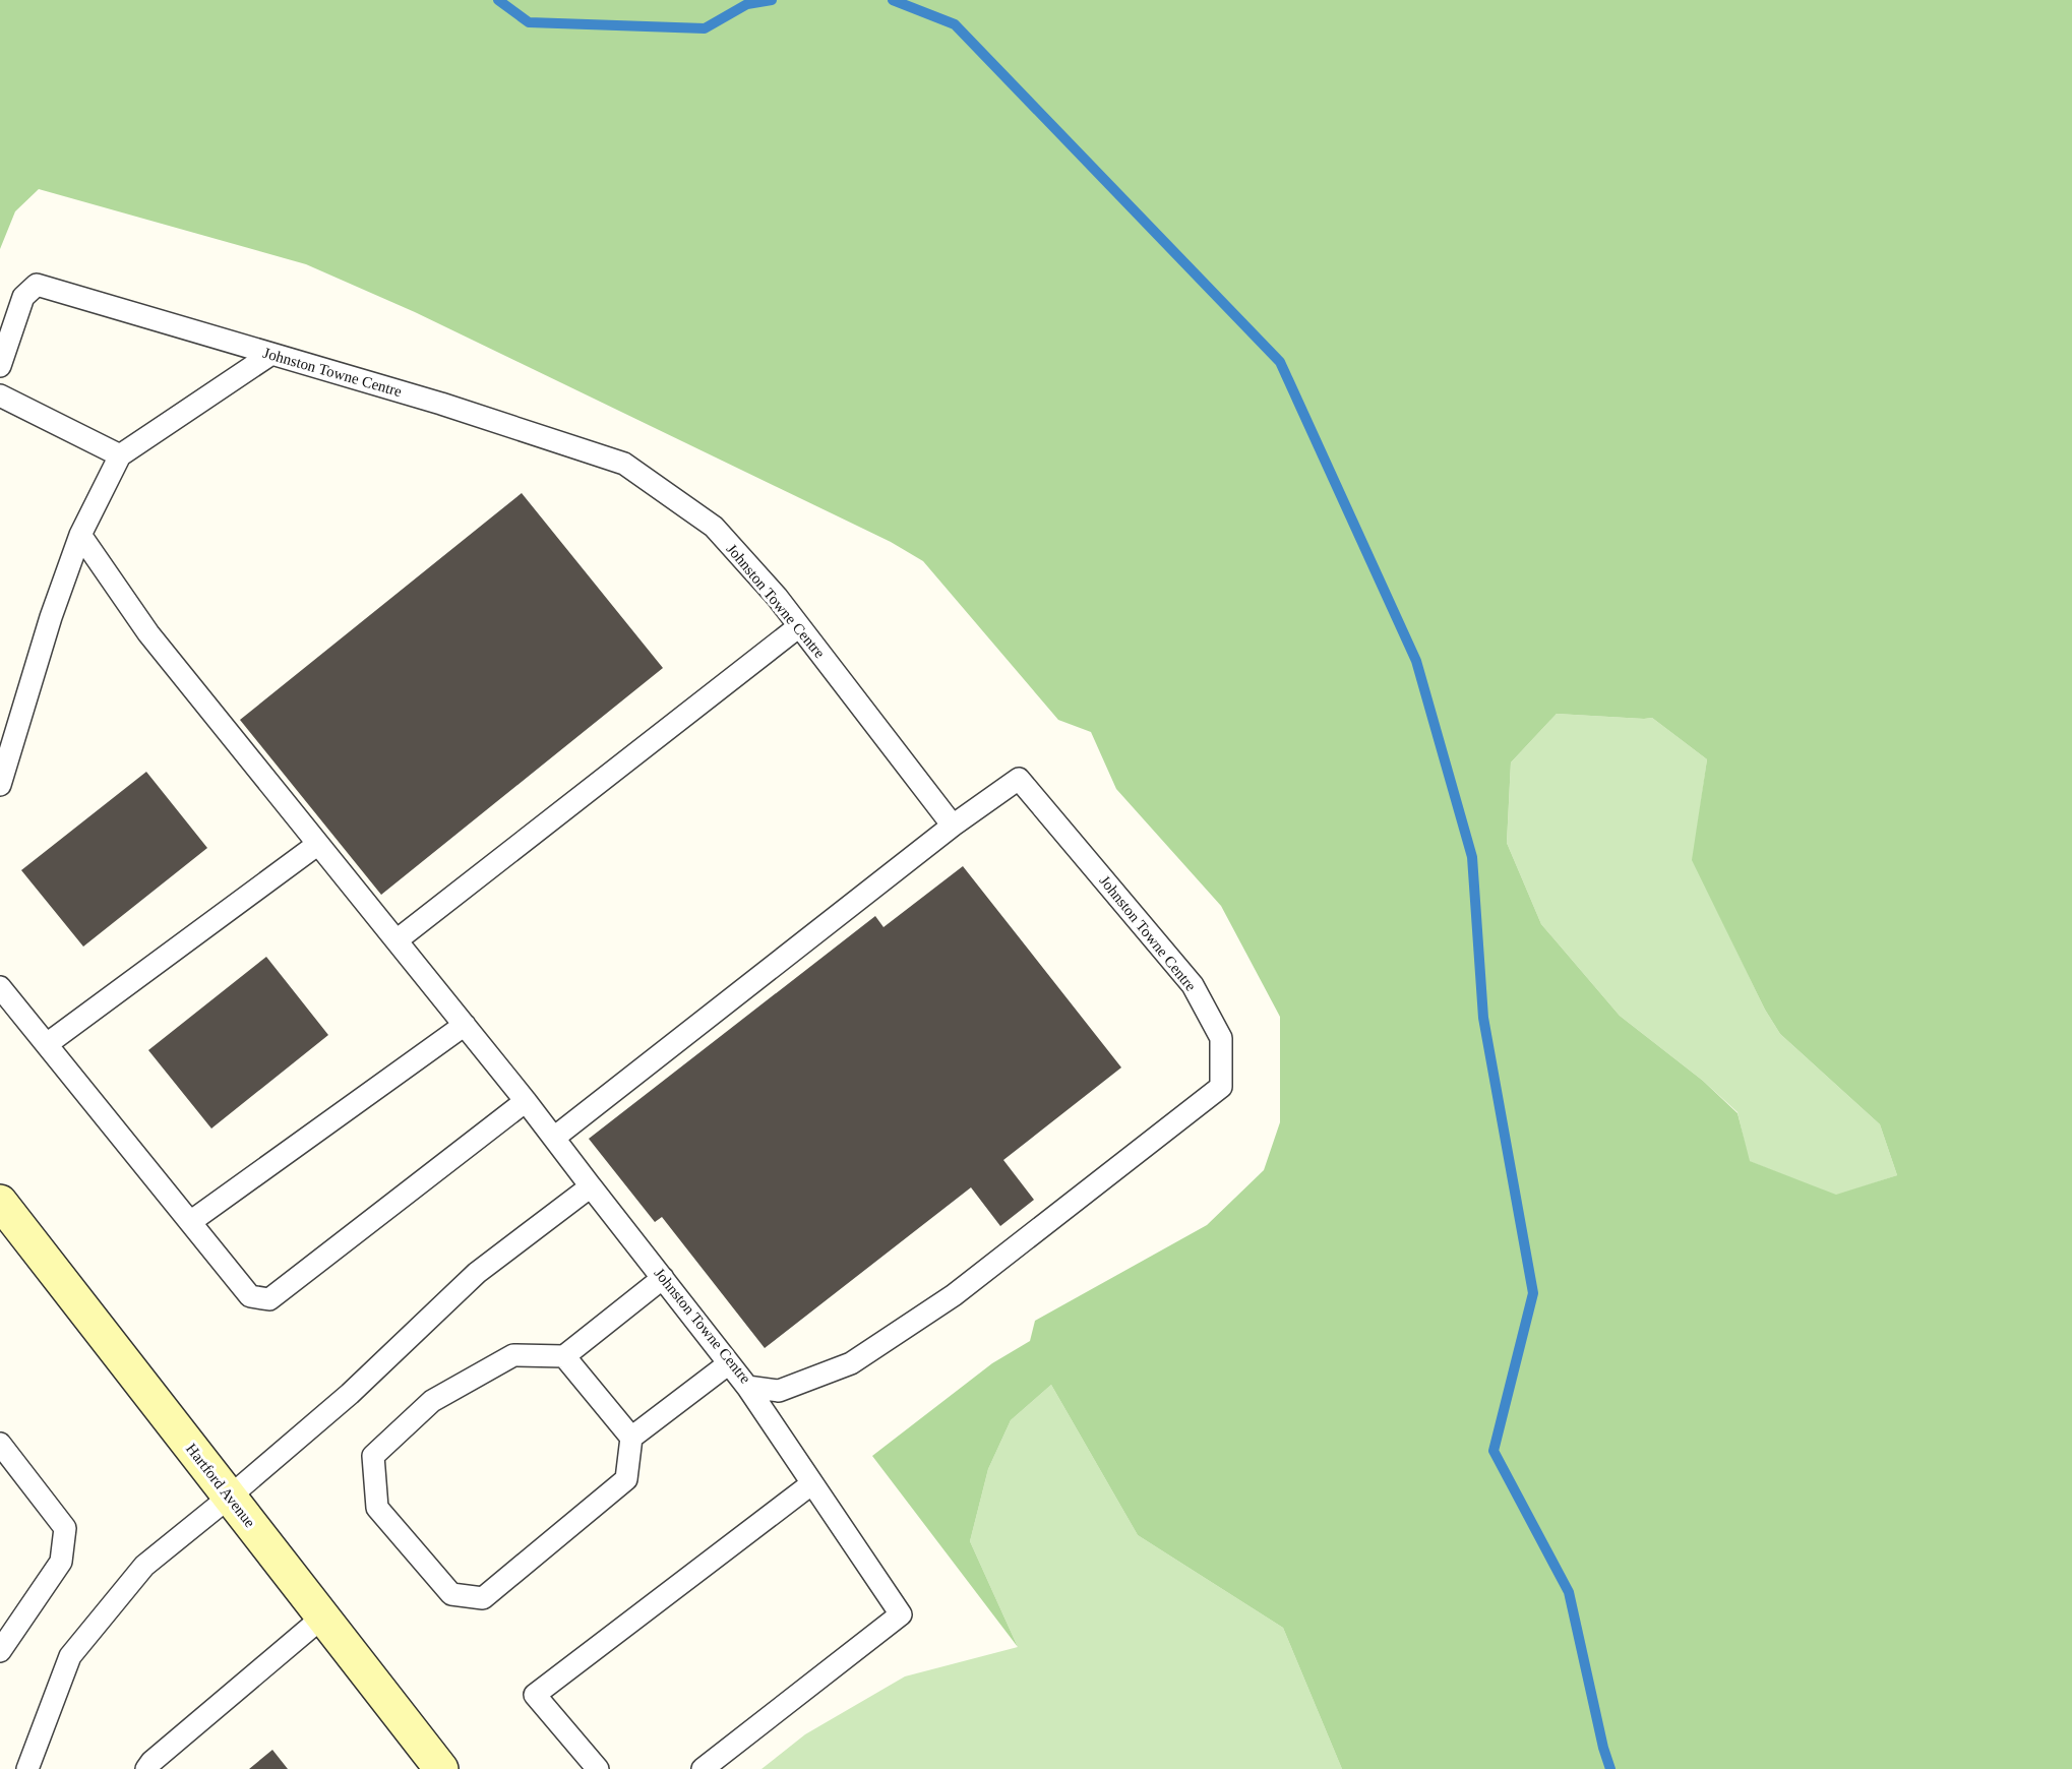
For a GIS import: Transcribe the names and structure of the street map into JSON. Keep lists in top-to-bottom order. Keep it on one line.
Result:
{"streets":{"main road":["Hartford Avenue"],"lane":["Johnston Towne Centre"]}}
